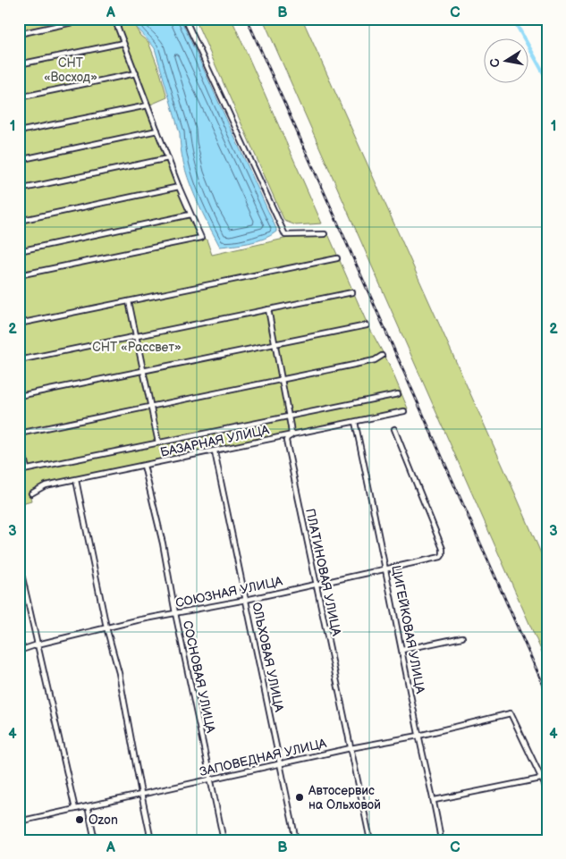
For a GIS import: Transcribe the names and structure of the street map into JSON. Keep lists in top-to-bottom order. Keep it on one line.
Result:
{"streets":{"street":["БАЗАРНАЯ УЛИЦА","ПЛАТИНОВАЯ УЛИЦА","СОЮЗНАЯ УЛИЦА","ЦИГЕЙКОВАЯ УЛИЦА","ОЛЬХОВАЯ УЛИЦА","СОСНОВАЯ УЛИЦА","ЗАПОВЕДНАЯ УЛИЦА"]},"crossings":[["БАЗАРНАЯ УЛИЦА","ПЛАТИНОВАЯ УЛИЦА"],["БАЗАРНАЯ УЛИЦА","ЦИГЕЙКОВАЯ УЛИЦА"],["БАЗАРНАЯ УЛИЦА","ОЛЬХОВАЯ УЛИЦА"],["БАЗАРНАЯ УЛИЦА","СОСНОВАЯ УЛИЦА"],["ПЛАТИНОВАЯ УЛИЦА","СОЮЗНАЯ УЛИЦА"],["ПЛАТИНОВАЯ УЛИЦА","ЗАПОВЕДНАЯ УЛИЦА"],["СОЮЗНАЯ УЛИЦА","ЦИГЕЙКОВАЯ УЛИЦА"],["СОЮЗНАЯ УЛИЦА","ОЛЬХОВАЯ УЛИЦА"],["СОЮЗНАЯ УЛИЦА","СОСНОВАЯ УЛИЦА"],["ЦИГЕЙКОВАЯ УЛИЦА","ЗАПОВЕДНАЯ УЛИЦА"],["ОЛЬХОВАЯ УЛИЦА","ЗАПОВЕДНАЯ УЛИЦА"],["СОСНОВАЯ УЛИЦА","ЗАПОВЕДНАЯ УЛИЦА"]],"parks":["СНТ «Восход»","СНТ «Рассвет»"],"places":["Автосервис на Ольховой","Ozon"],"north":"left","grid":{"columns":["A","B","C"],"rows":["1","2","3","4"]}}
